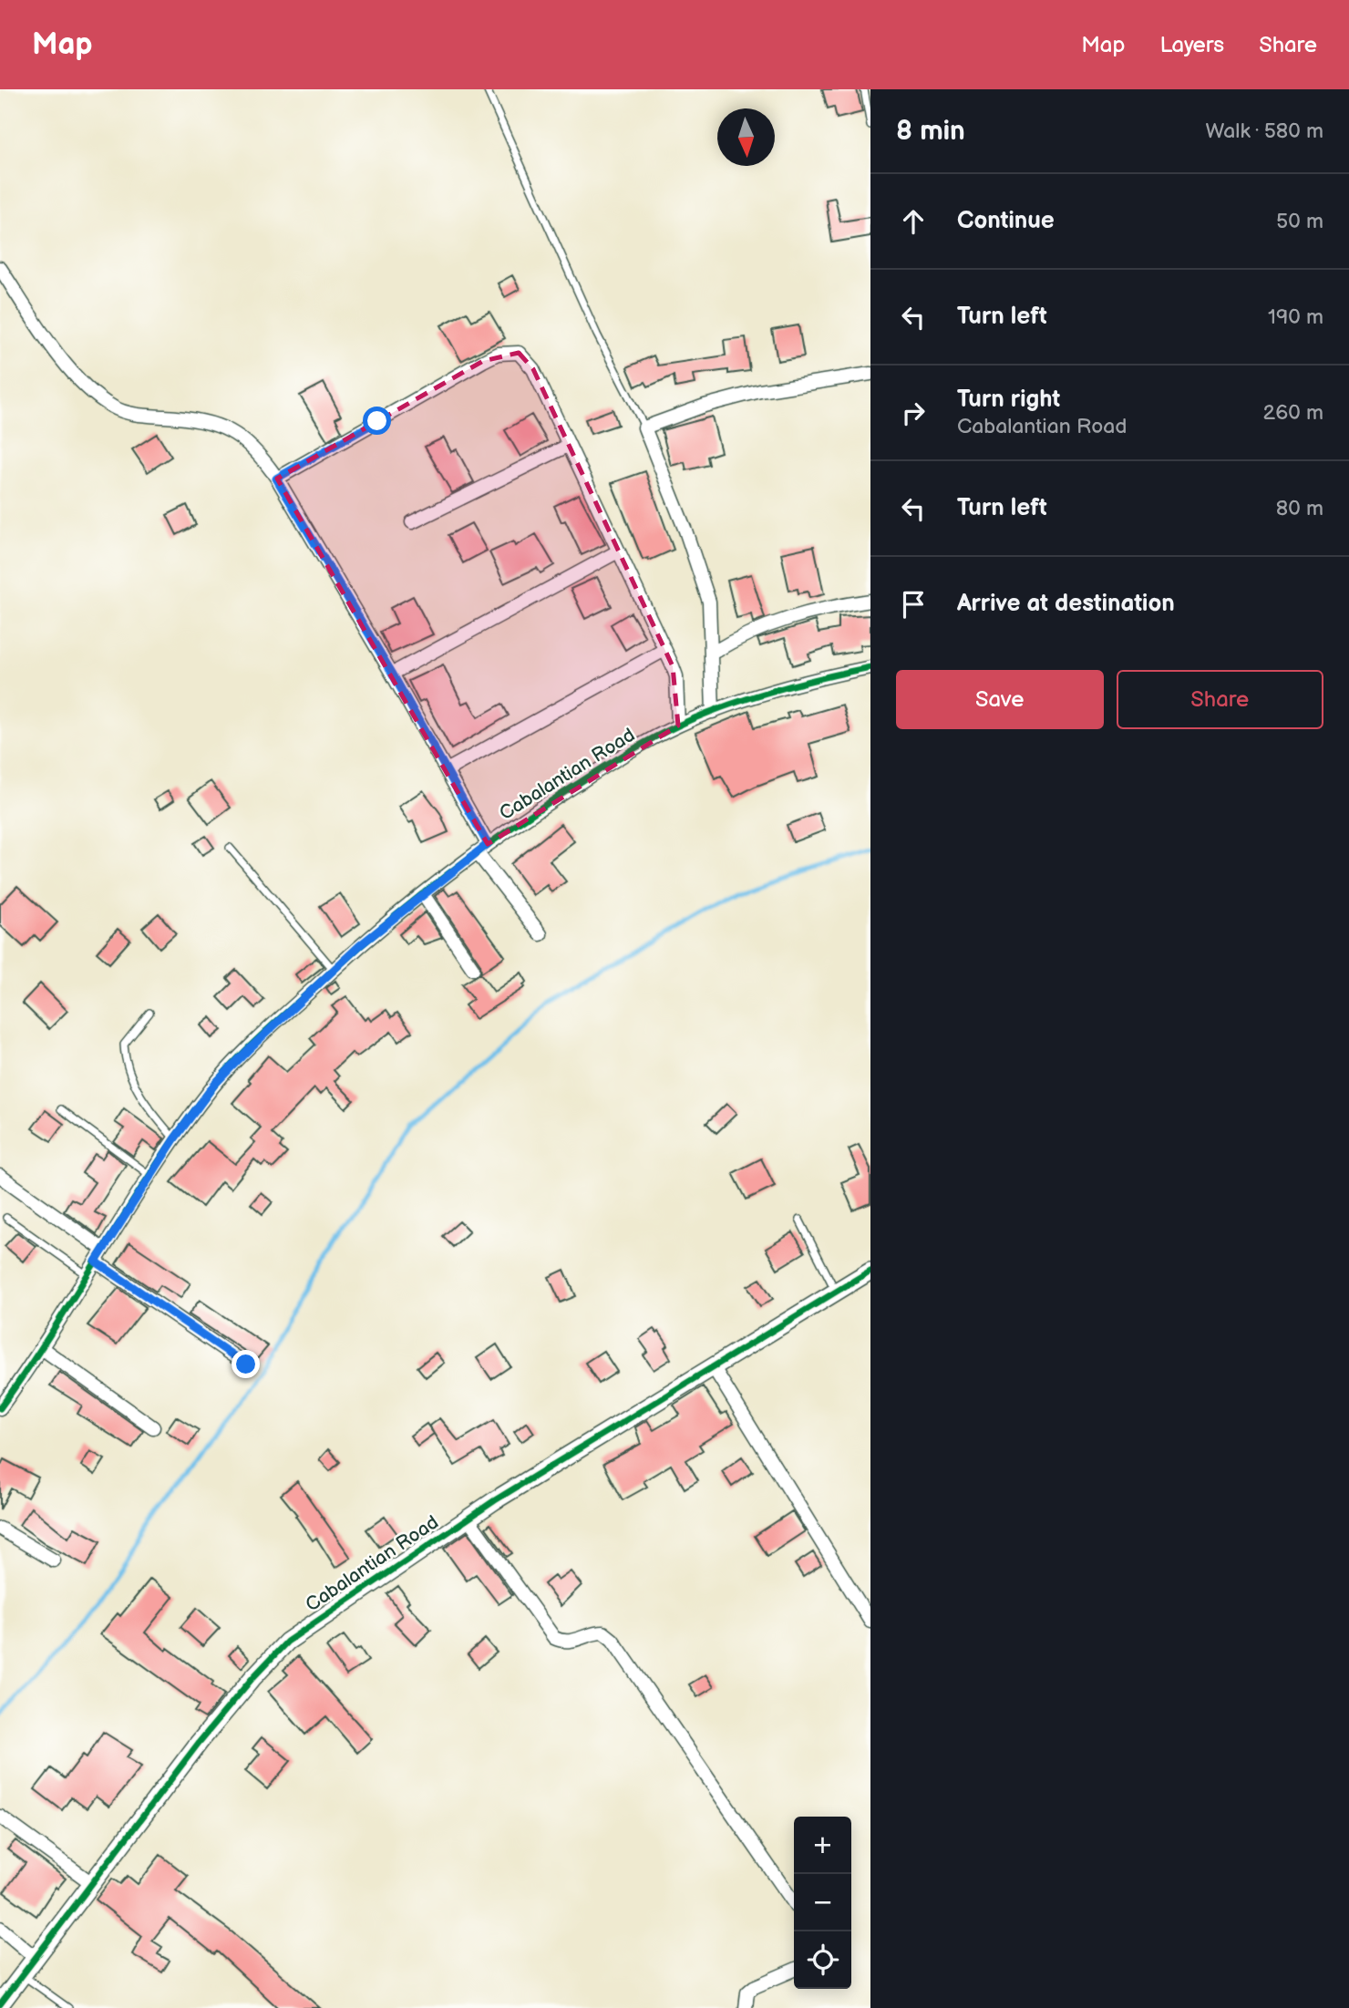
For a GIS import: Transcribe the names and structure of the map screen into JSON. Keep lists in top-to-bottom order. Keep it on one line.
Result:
{"streets":{"street":["Cabalantian Road"]},"north":"bottom","page":{"header":"Map","nav":["Map","Layers","Share"],"heading":["8 min","Walk · 580 m"],"list":[["Continue","50 m"],["Turn left","190 m"],["Turn right","Cabalantian Road","260 m"],["Turn left","80 m"],"Arrive at destination"],"buttons":["Save","Share"],"map_buttons":["+","−"]}}
